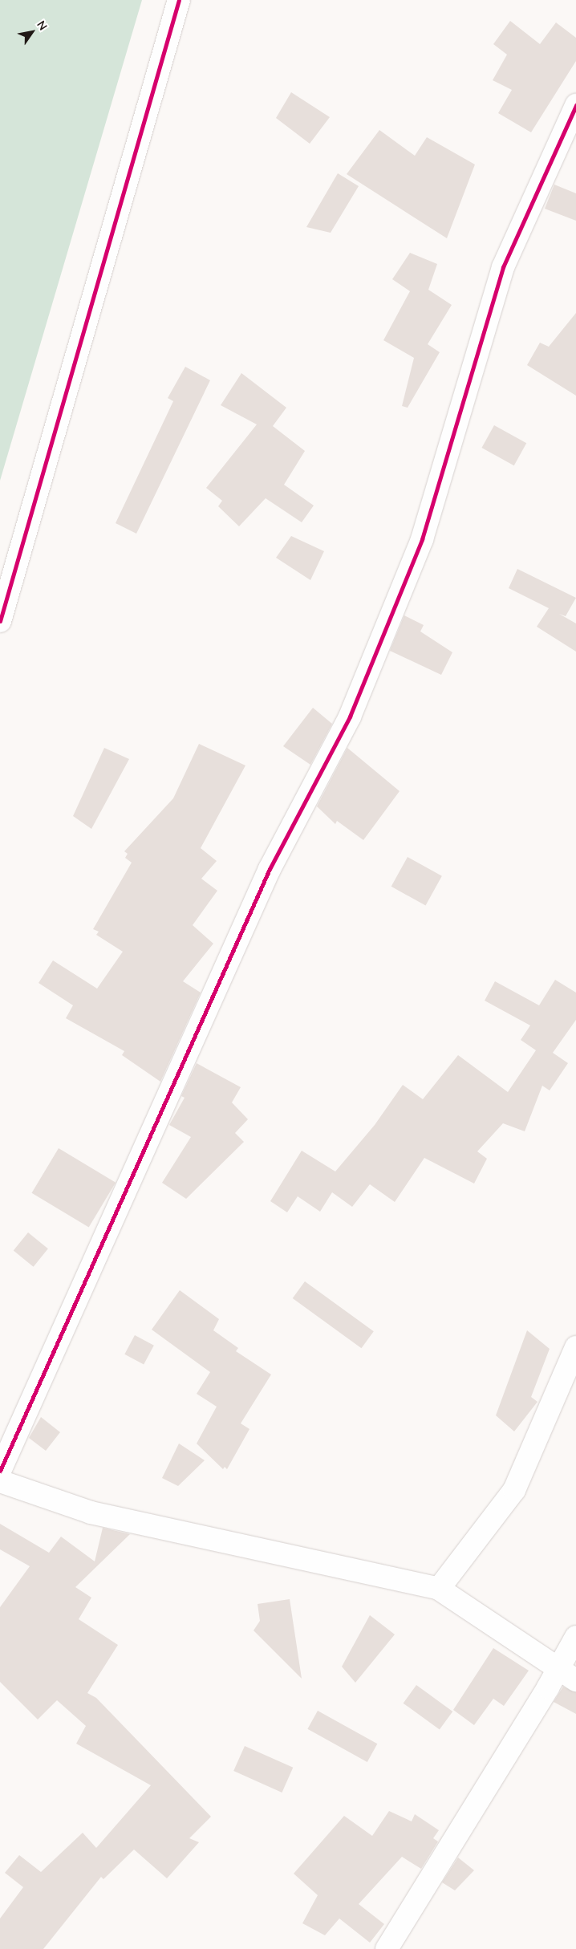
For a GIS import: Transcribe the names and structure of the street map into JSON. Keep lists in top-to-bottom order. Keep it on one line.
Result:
{"north":"top right"}
